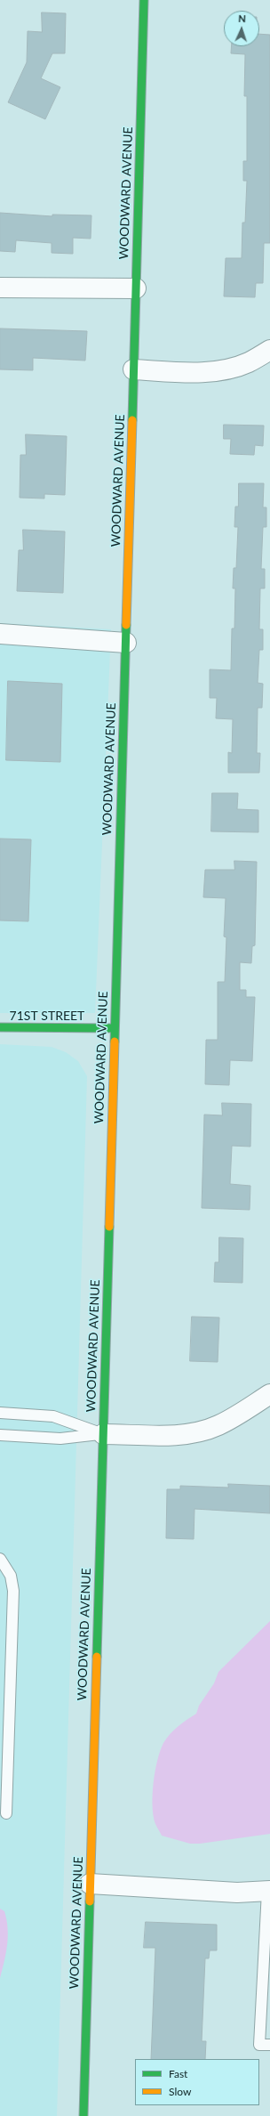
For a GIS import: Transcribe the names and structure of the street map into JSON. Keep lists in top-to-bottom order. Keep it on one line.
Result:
{"streets":{"main road":["WOODWARD AVENUE","71ST STREET"]},"crossings":[["WOODWARD AVENUE","71ST STREET"]],"legend":["Fast","Slow"],"north":"top"}
